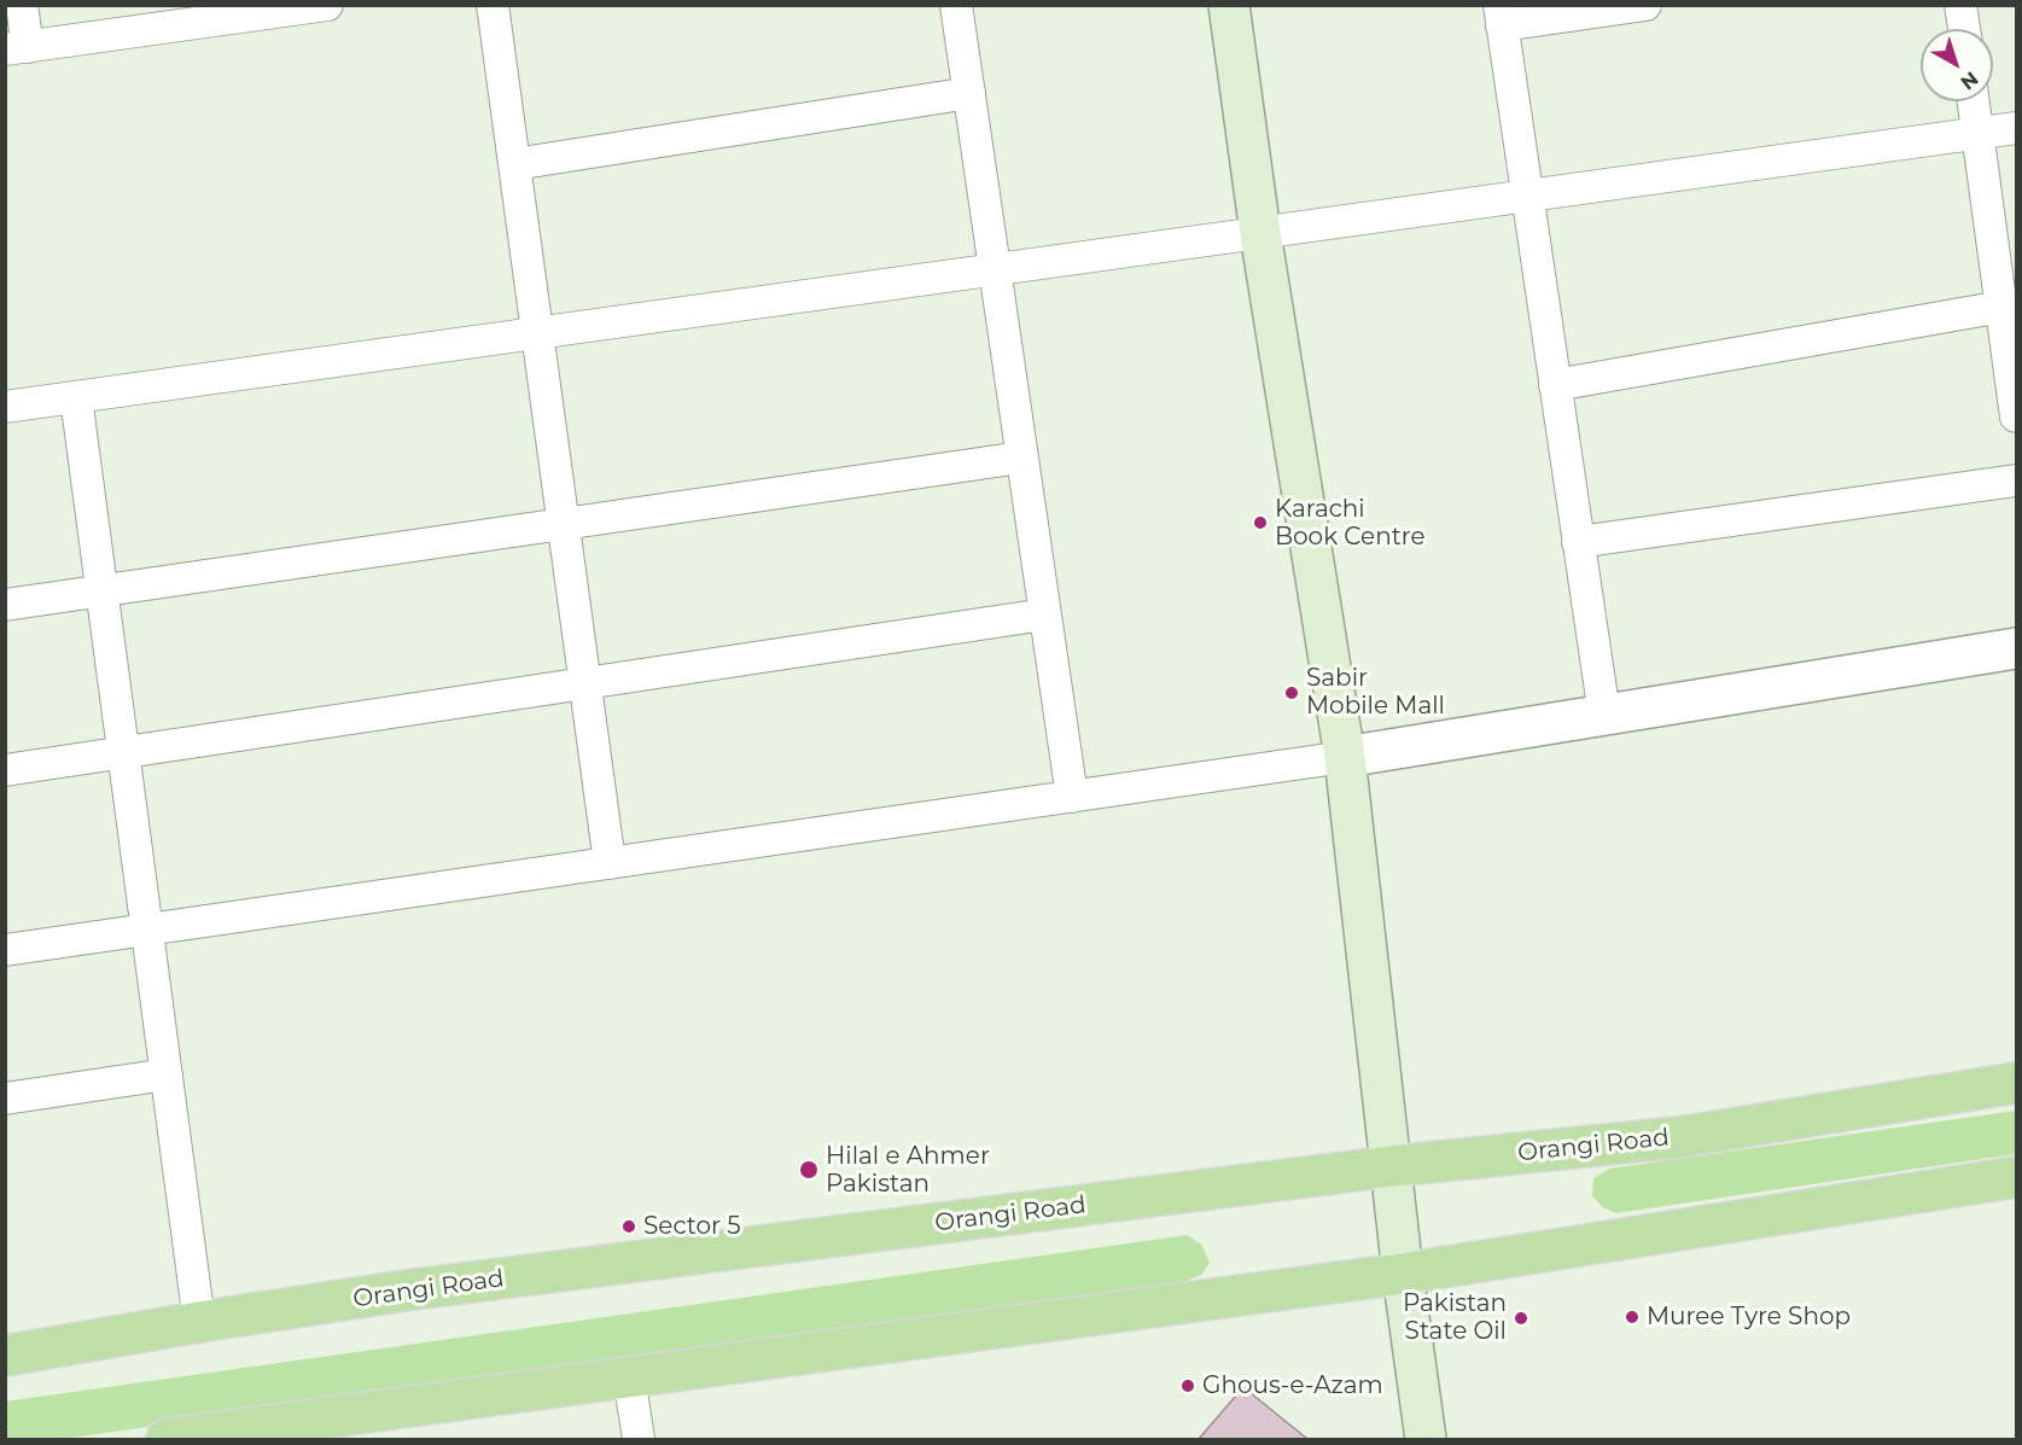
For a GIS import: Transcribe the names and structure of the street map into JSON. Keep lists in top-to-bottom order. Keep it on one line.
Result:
{"streets":{"main road":["Orangi Road"]},"places":["Karachi Book Centre","Sabir Mobile Mall","Hilal e Ahmer Pakistan","Sector 5","Muree Tyre Shop","Pakistan State Oil","Ghous-e-Azam"],"north":"bottom right"}
